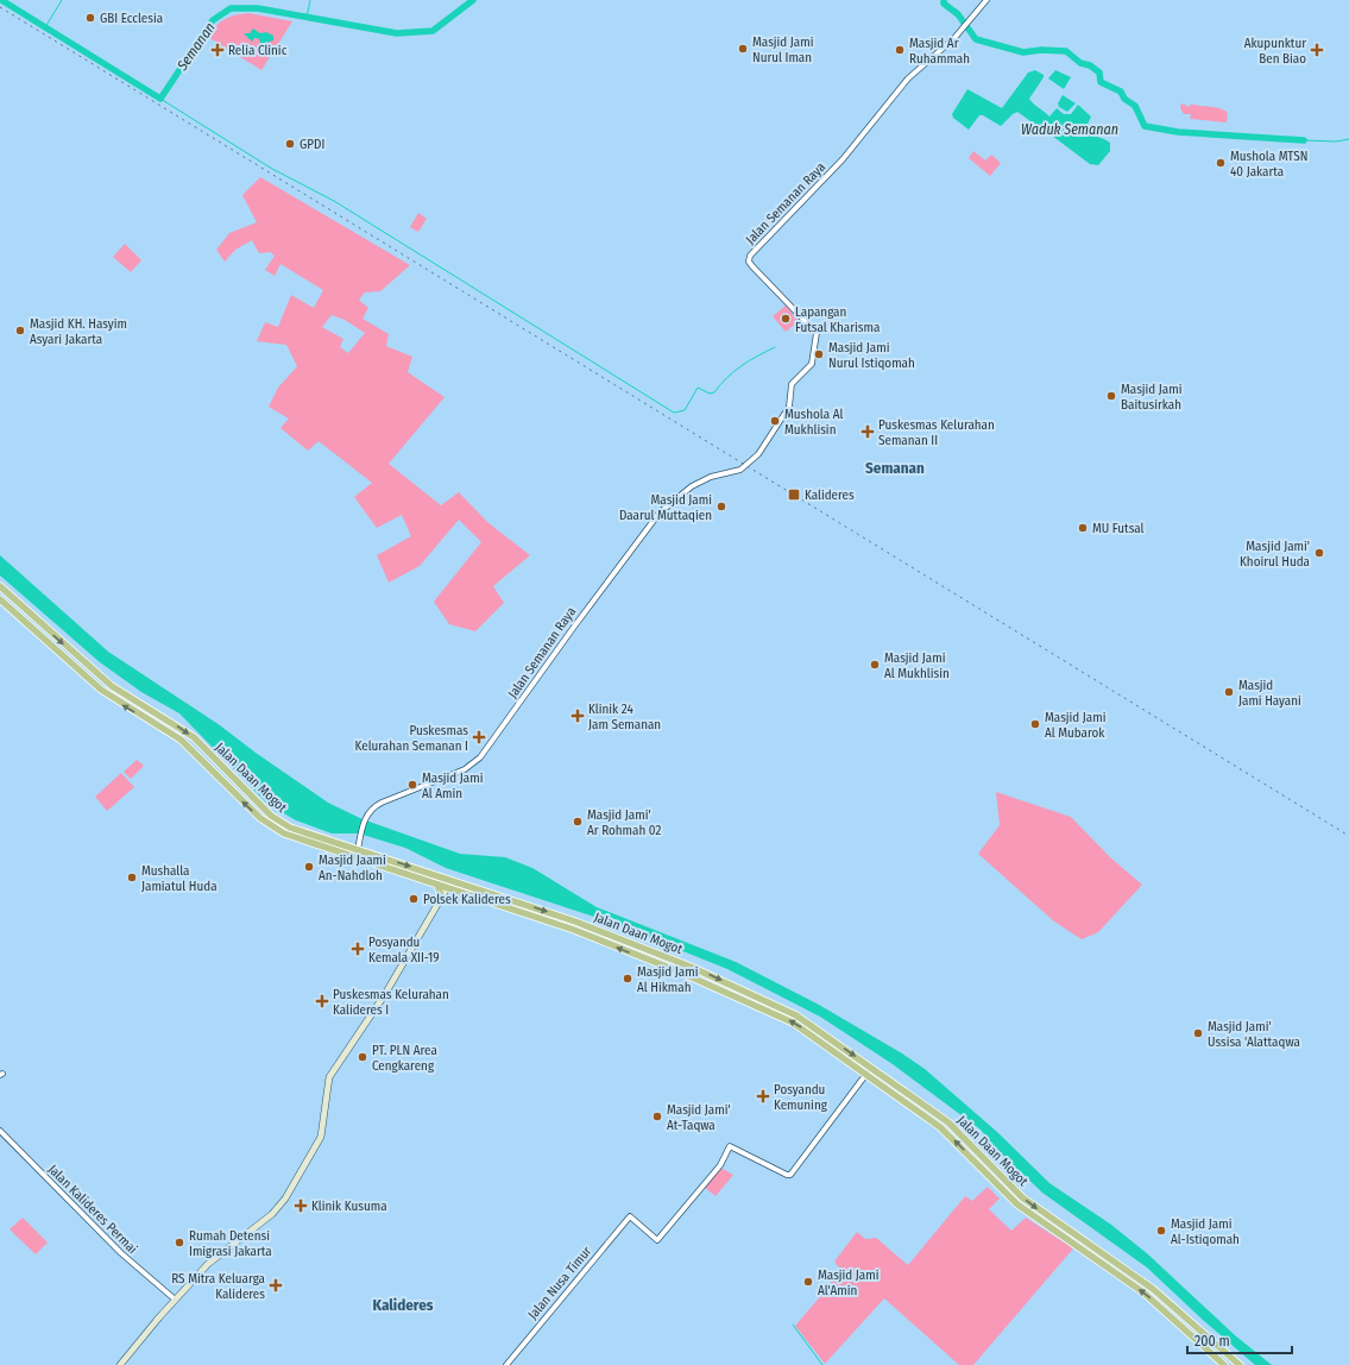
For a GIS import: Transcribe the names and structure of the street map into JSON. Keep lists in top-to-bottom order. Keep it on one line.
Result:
{"streets":{"highway":["Jalan Daan Mogot"],"street":["Jalan Semanan Raya","Jalan Kalideres Permai","Jalan Nusa Timur"]},"crossings":[["Jalan Semanan Raya","Jalan Daan Mogot"],["Jalan Daan Mogot","Jalan Nusa Timur"]],"districts":["Semanan","Kalideres"],"water":["Semanan","Waduk Semanan"],"places":{"other":["GBI Ecclesia","Masjid Jami Nurul Iman","Masjid Ar Ruhammah","GPDI","Mushola MTSN 40 Jakarta","Lapangan Futsal Kharisma","Masjid KH. Hasyim Asyari Jakarta","Masjid Jami Nurul Istiqomah","Masjid Jami Baitusirkah","Mushola Al Mukhlisin","Masjid Jami Daarul Muttaqien","MU Futsal","Masjid Jami' Khoirul Huda","Masjid Jami Al Mukhlisin","Masjid Jami Hayani","Masjid Jami Al Mubarok","Masjid Jami Al Amin","Masjid Jami' Ar Rohmah 02","Masjid Jaami An-Nahdloh","Mushalla Jamiatul Huda","Polsek Kalideres","Masjid Jami Al Hikmah","Masjid Jami' Ussisa 'Alattaqwa","PT. PLN Area Cengkareng","Masjid Jami' At-Taqwa","Masjid Jami Al-Istiqomah","Rumah Detensi Imigrasi Jakarta","Masjid Jami Al'Amin"],"health":["Relia Clinic","Akupunktur Ben Biao","Puskesmas Kelurahan Semanan II","Klinik 24 Jam Semanan","Puskesmas Kelurahan Semanan I","Posyandu Kemala XII-19","Puskesmas Kelurahan Kalideres I","Posyandu Kemuning","Klinik Kusuma","RS Mitra Keluarga Kalideres"],"transit":["Kalideres"]},"scale_bar":"200 m"}
